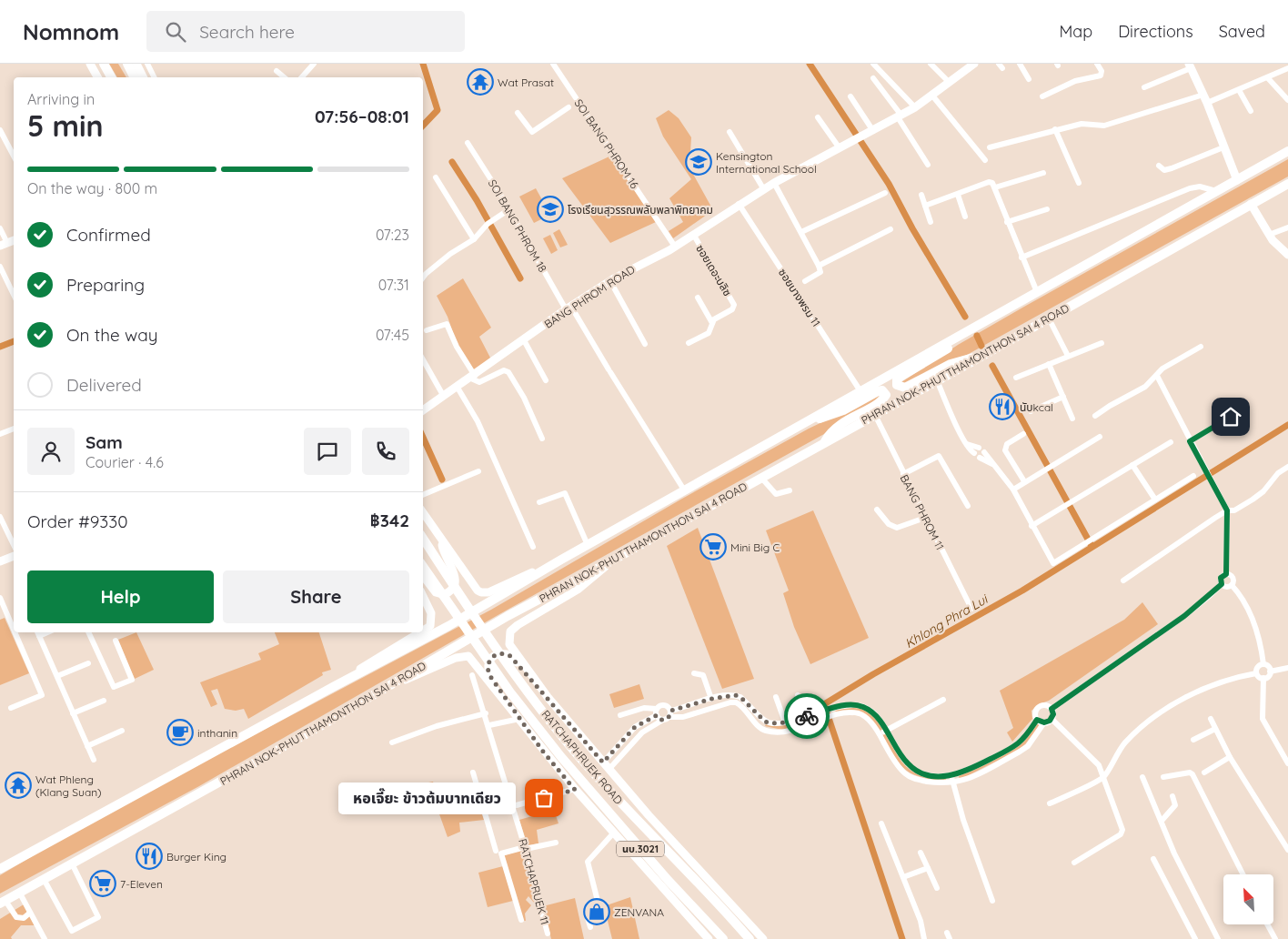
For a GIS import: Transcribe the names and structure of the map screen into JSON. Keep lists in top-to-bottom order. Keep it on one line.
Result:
{"streets":{"main road":["BANG PHROM ROAD","PHRAN NOK-PHUTTHAMONTHON SAI 4 ROAD","RATCHAPHRUEK ROAD","นบ.3021"],"street":["SOI BANG PHROM 16","SOI BANG PHROM 18","ซอยเดอะบลิซ","ซอยบางพรม 11","BANG PHROM 11","RATCHAPRUEK 11"]},"crossings":[["SOI BANG PHROM 16","BANG PHROM ROAD"],["SOI BANG PHROM 18","BANG PHROM ROAD"],["SOI BANG PHROM 18","PHRAN NOK-PHUTTHAMONTHON SAI 4 ROAD"],["ซอยเดอะบลิซ","BANG PHROM ROAD"],["BANG PHROM ROAD","ซอยบางพรม 11"],["ซอยบางพรม 11","PHRAN NOK-PHUTTHAMONTHON SAI 4 ROAD"],["PHRAN NOK-PHUTTHAMONTHON SAI 4 ROAD","BANG PHROM 11"],["PHRAN NOK-PHUTTHAMONTHON SAI 4 ROAD","RATCHAPHRUEK ROAD"],["PHRAN NOK-PHUTTHAMONTHON SAI 4 ROAD","นบ.3021"]],"water":["Khlong Phra Lui"],"places":{"temple":["Wat Prasat","Wat Phleng (Klang Suan)"],"school or university":["Kensington International School","โรงเรียนสุวรรณพลับพลาพิทยาคม"],"restaurant":["นับkcal","Burger King"],"supermarket":["Mini Big C","7-Eleven"],"cafe":["inthanin"],"other":["หอเจี๊ยะ ข้าวต้มบาทเดียว"],"shop":["ZENVANA"]},"north":"top left","page":{"header":"Nomnom","search":"Search here","nav":["Map","Directions","Saved"],"heading":["5 min","Arriving in","07:56–08:01"],"panel":["Sam","Courier · 4.6","Order #9330","฿342"],"bar":"On the way · 800 m","list":[["Confirmed","07:23"],["Preparing","07:31"],["On the way","07:45"],"Delivered"],"buttons":["Help","Share"],"bubble":"หอเจี๊ยะ ข้าวต้มบาทเดียว"}}
